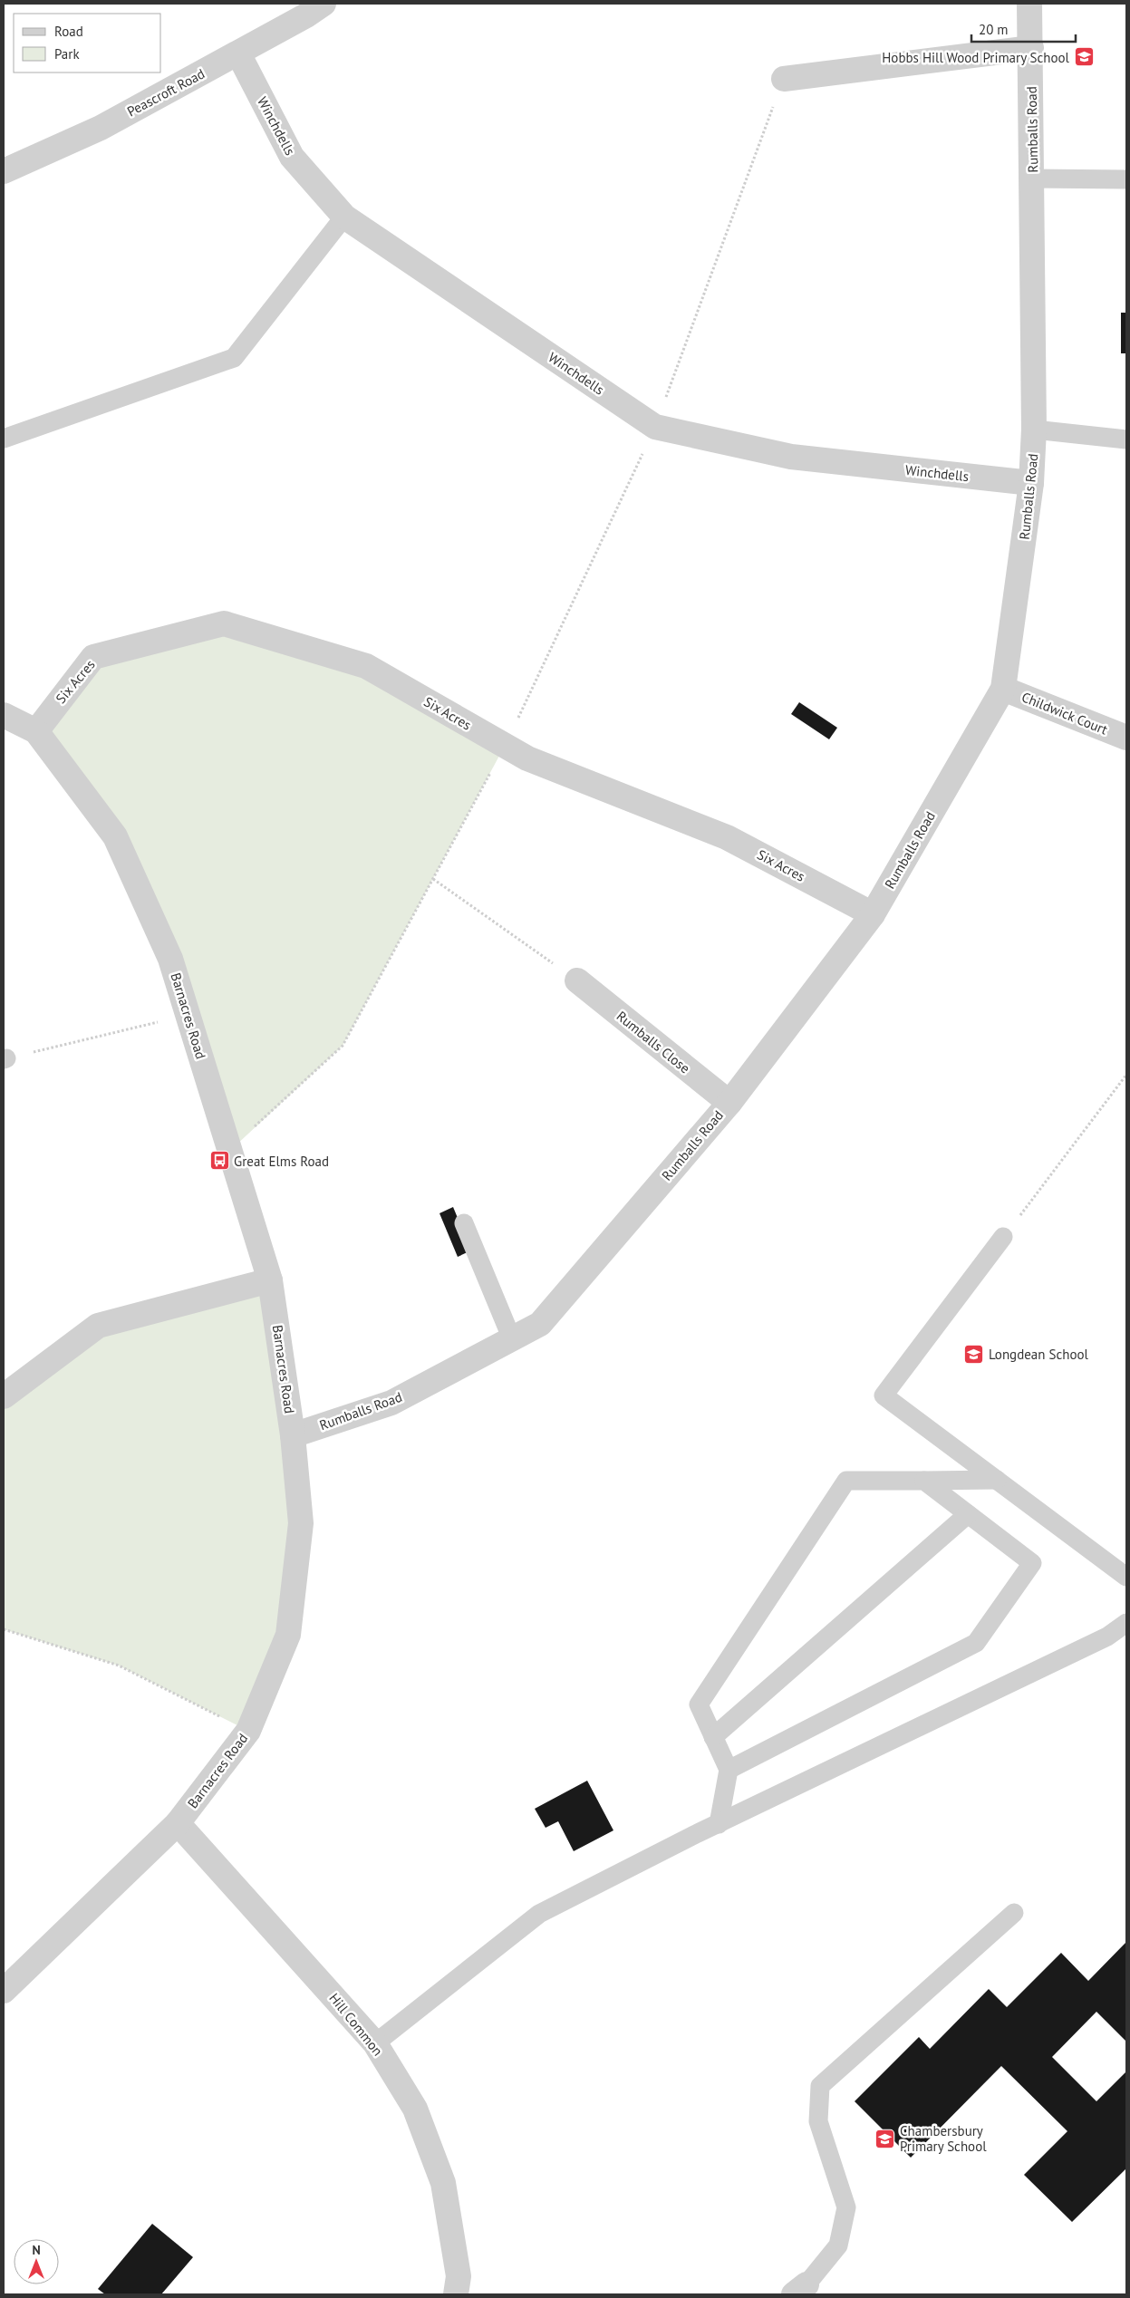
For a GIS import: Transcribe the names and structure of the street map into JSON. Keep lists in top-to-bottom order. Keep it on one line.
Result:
{"streets":{"street":["Peascroft Road","Winchdells","Rumballs Road","Six Acres","Childwick Court","Barnacres Road","Rumballs Close","Hill Common"]},"crossings":[["Peascroft Road","Winchdells"],["Winchdells","Rumballs Road"],["Rumballs Road","Six Acres"],["Rumballs Road","Childwick Court"],["Rumballs Road","Barnacres Road"],["Rumballs Road","Rumballs Close"],["Six Acres","Barnacres Road"],["Barnacres Road","Hill Common"]],"places":{"school or university":["Hobbs Hill Wood Primary School","Longdean School","Chambersbury Primary School"],"bus stop":["Great Elms Road"]},"legend":["Road","Park"],"scale_bar":"20 m","north":"top"}
